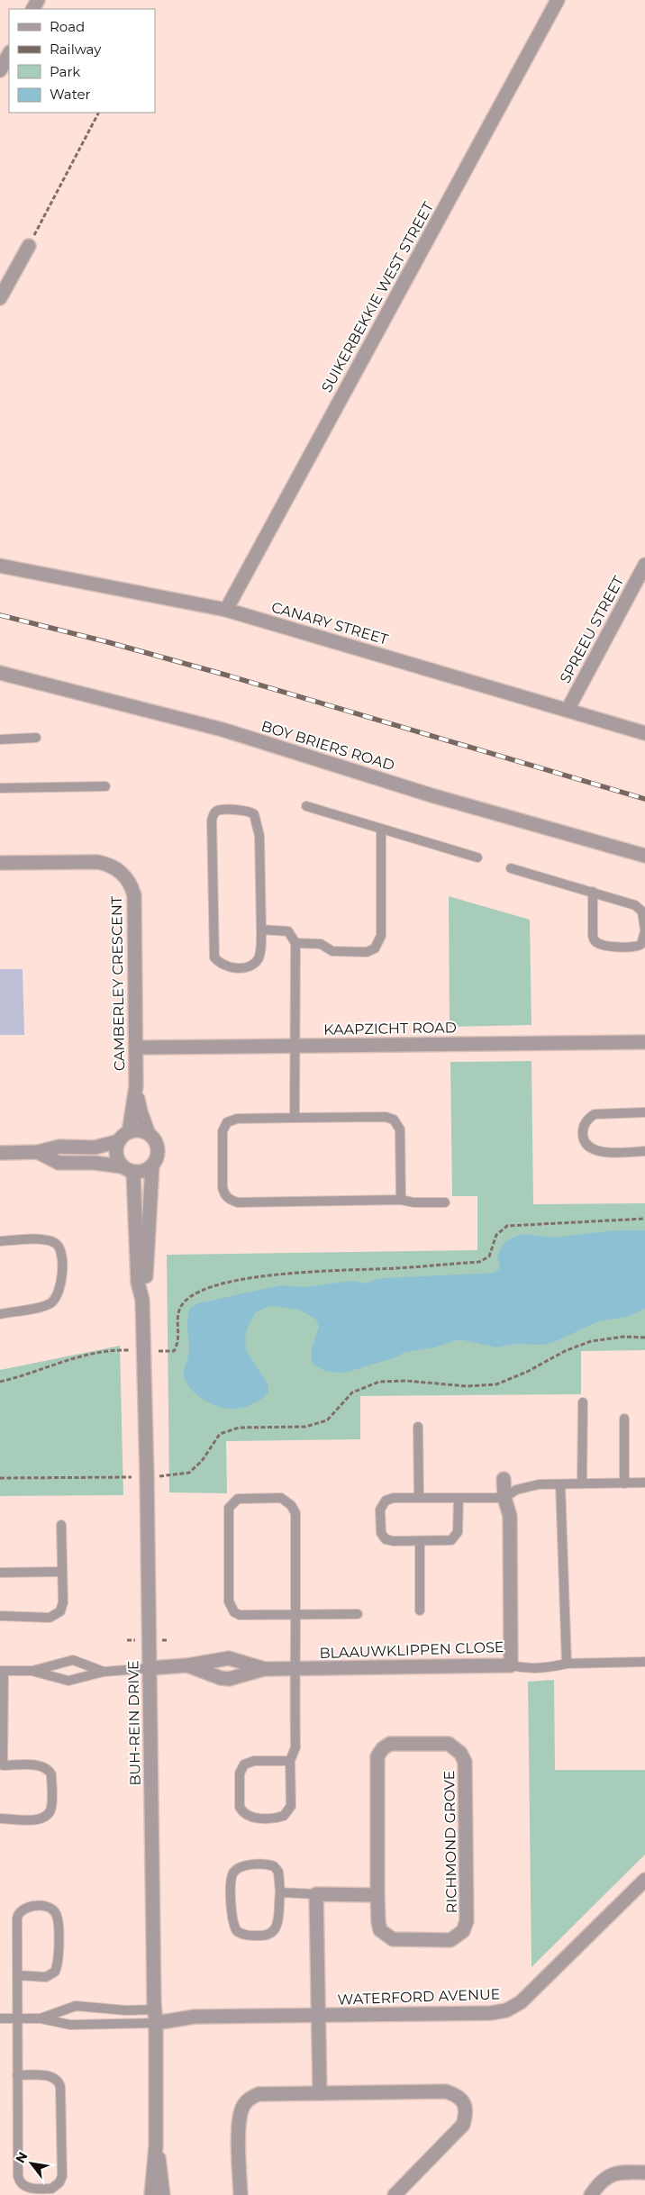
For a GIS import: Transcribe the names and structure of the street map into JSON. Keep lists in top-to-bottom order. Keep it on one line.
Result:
{"streets":{"street":["SUIKERBEKKIE WEST STREET","CANARY STREET","SPREEU STREET","BOY BRIERS ROAD","CAMBERLEY CRESCENT","KAAPZICHT ROAD","BLAAUWKLIPPEN CLOSE","BUH-REIN DRIVE","RICHMOND GROVE","WATERFORD AVENUE"]},"crossings":[["SUIKERBEKKIE WEST STREET","CANARY STREET"],["CANARY STREET","SPREEU STREET"],["CAMBERLEY CRESCENT","KAAPZICHT ROAD"],["CAMBERLEY CRESCENT","BUH-REIN DRIVE"],["BLAAUWKLIPPEN CLOSE","BUH-REIN DRIVE"],["BUH-REIN DRIVE","WATERFORD AVENUE"]],"legend":["Road","Railway","Park","Water"],"north":"top left"}
